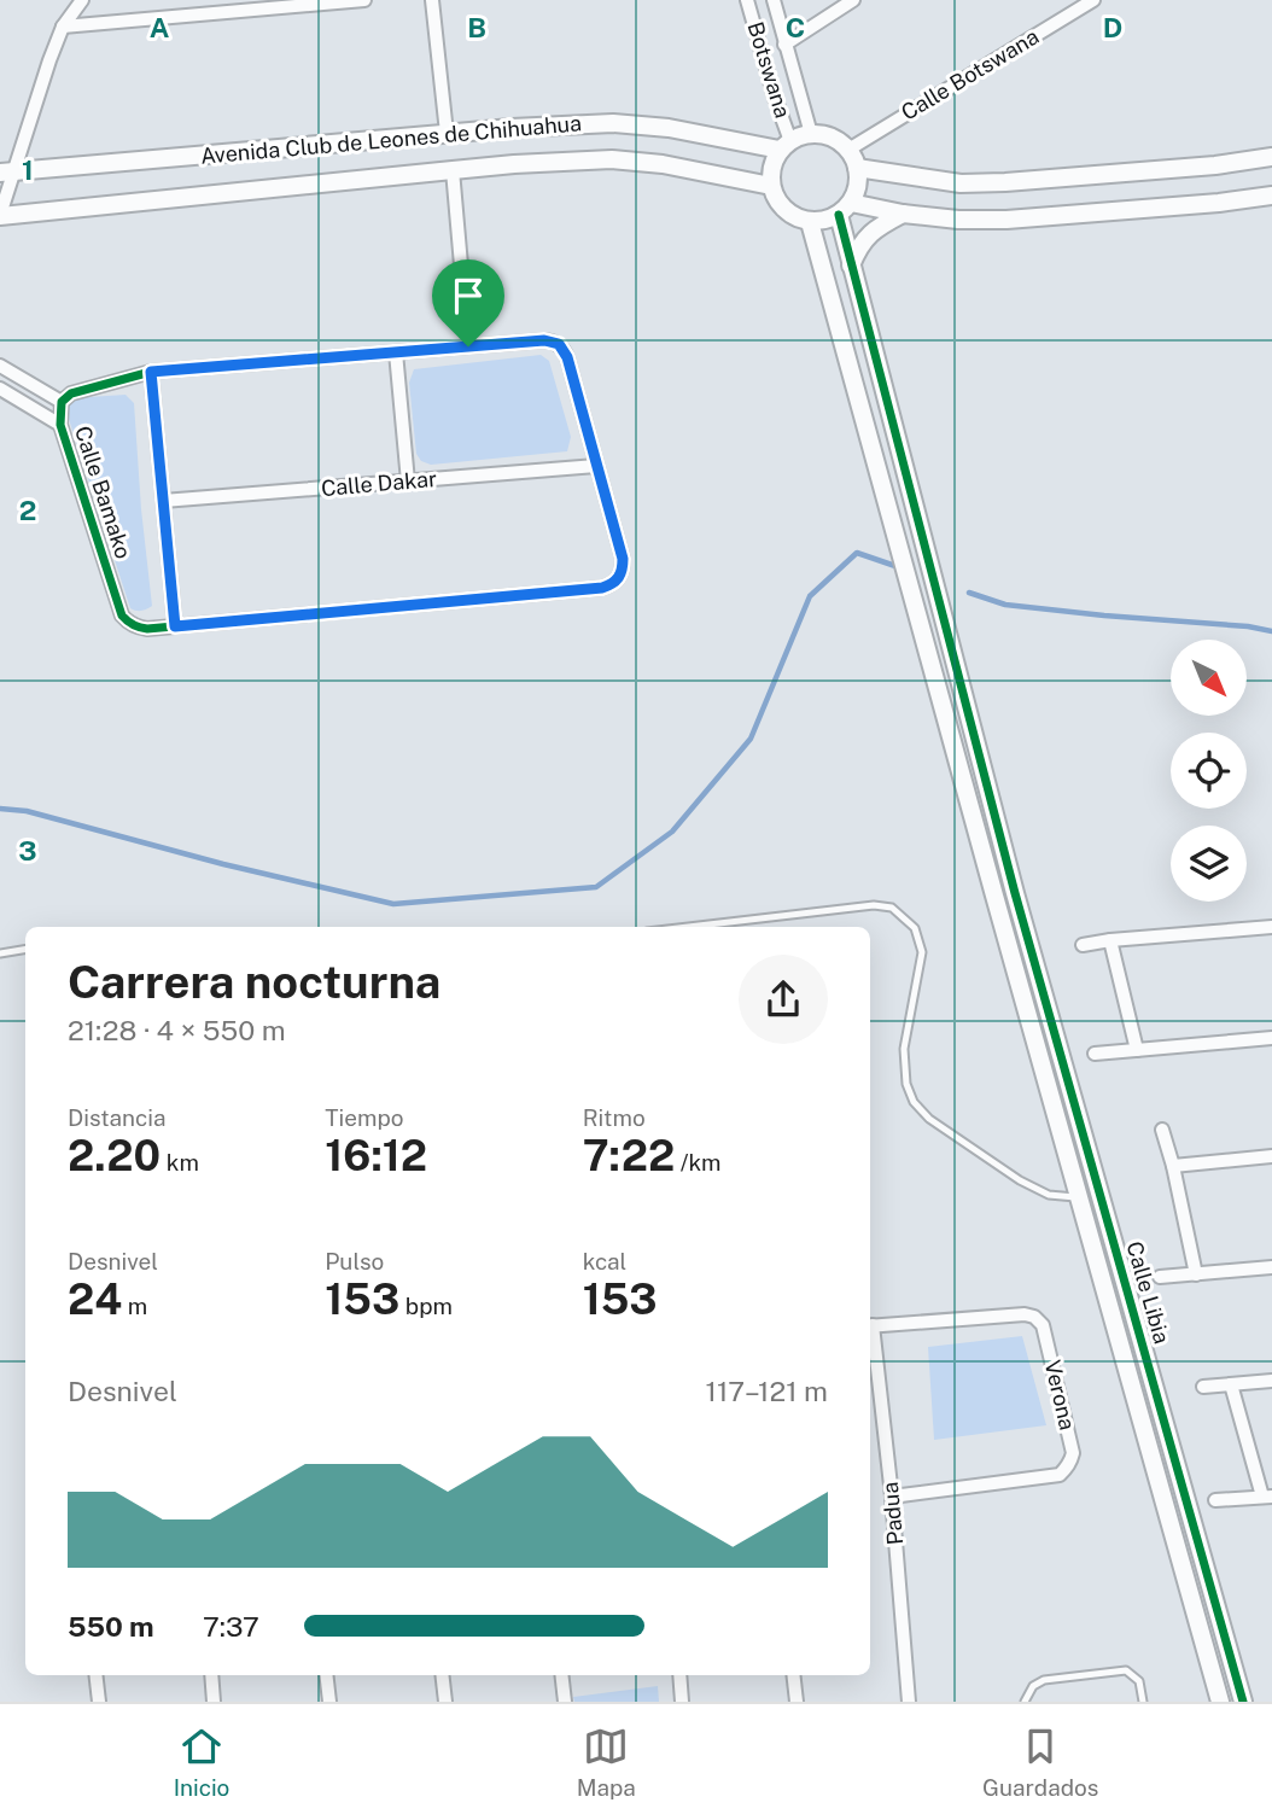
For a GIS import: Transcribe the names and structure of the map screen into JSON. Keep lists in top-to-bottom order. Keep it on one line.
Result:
{"streets":{"street":["Botswana","Calle Botswana","Avenida Club de Leones de Chihuahua","Calle Dakar","Calle Bamako","Calle Libia","Verona","Padua"]},"crossings":[["Botswana","Calle Botswana"],["Botswana","Avenida Club de Leones de Chihuahua"],["Botswana","Calle Libia"],["Calle Botswana","Avenida Club de Leones de Chihuahua"],["Calle Botswana","Calle Libia"],["Avenida Club de Leones de Chihuahua","Calle Libia"],["Calle Dakar","Calle Bamako"],["Verona","Padua"]],"north":"bottom right","page":{"heading":["Carrera nocturna","21:28 · 4 × 550 m"],"stats":[["Distancia","2.20 km"],["Tiempo","16:12"],["Ritmo","7:22 /km"],["Desnivel","24 m"],["Pulso","153 bpm"],["kcal","153"]],"chart":["Desnivel","117–121 m"],"list":[{"name":"550 m","note":"7:37"}],"tabs":["Inicio","Mapa","Guardados"]},"grid":{"columns":["A","B","C","D"],"rows":["1","2","3"]}}
